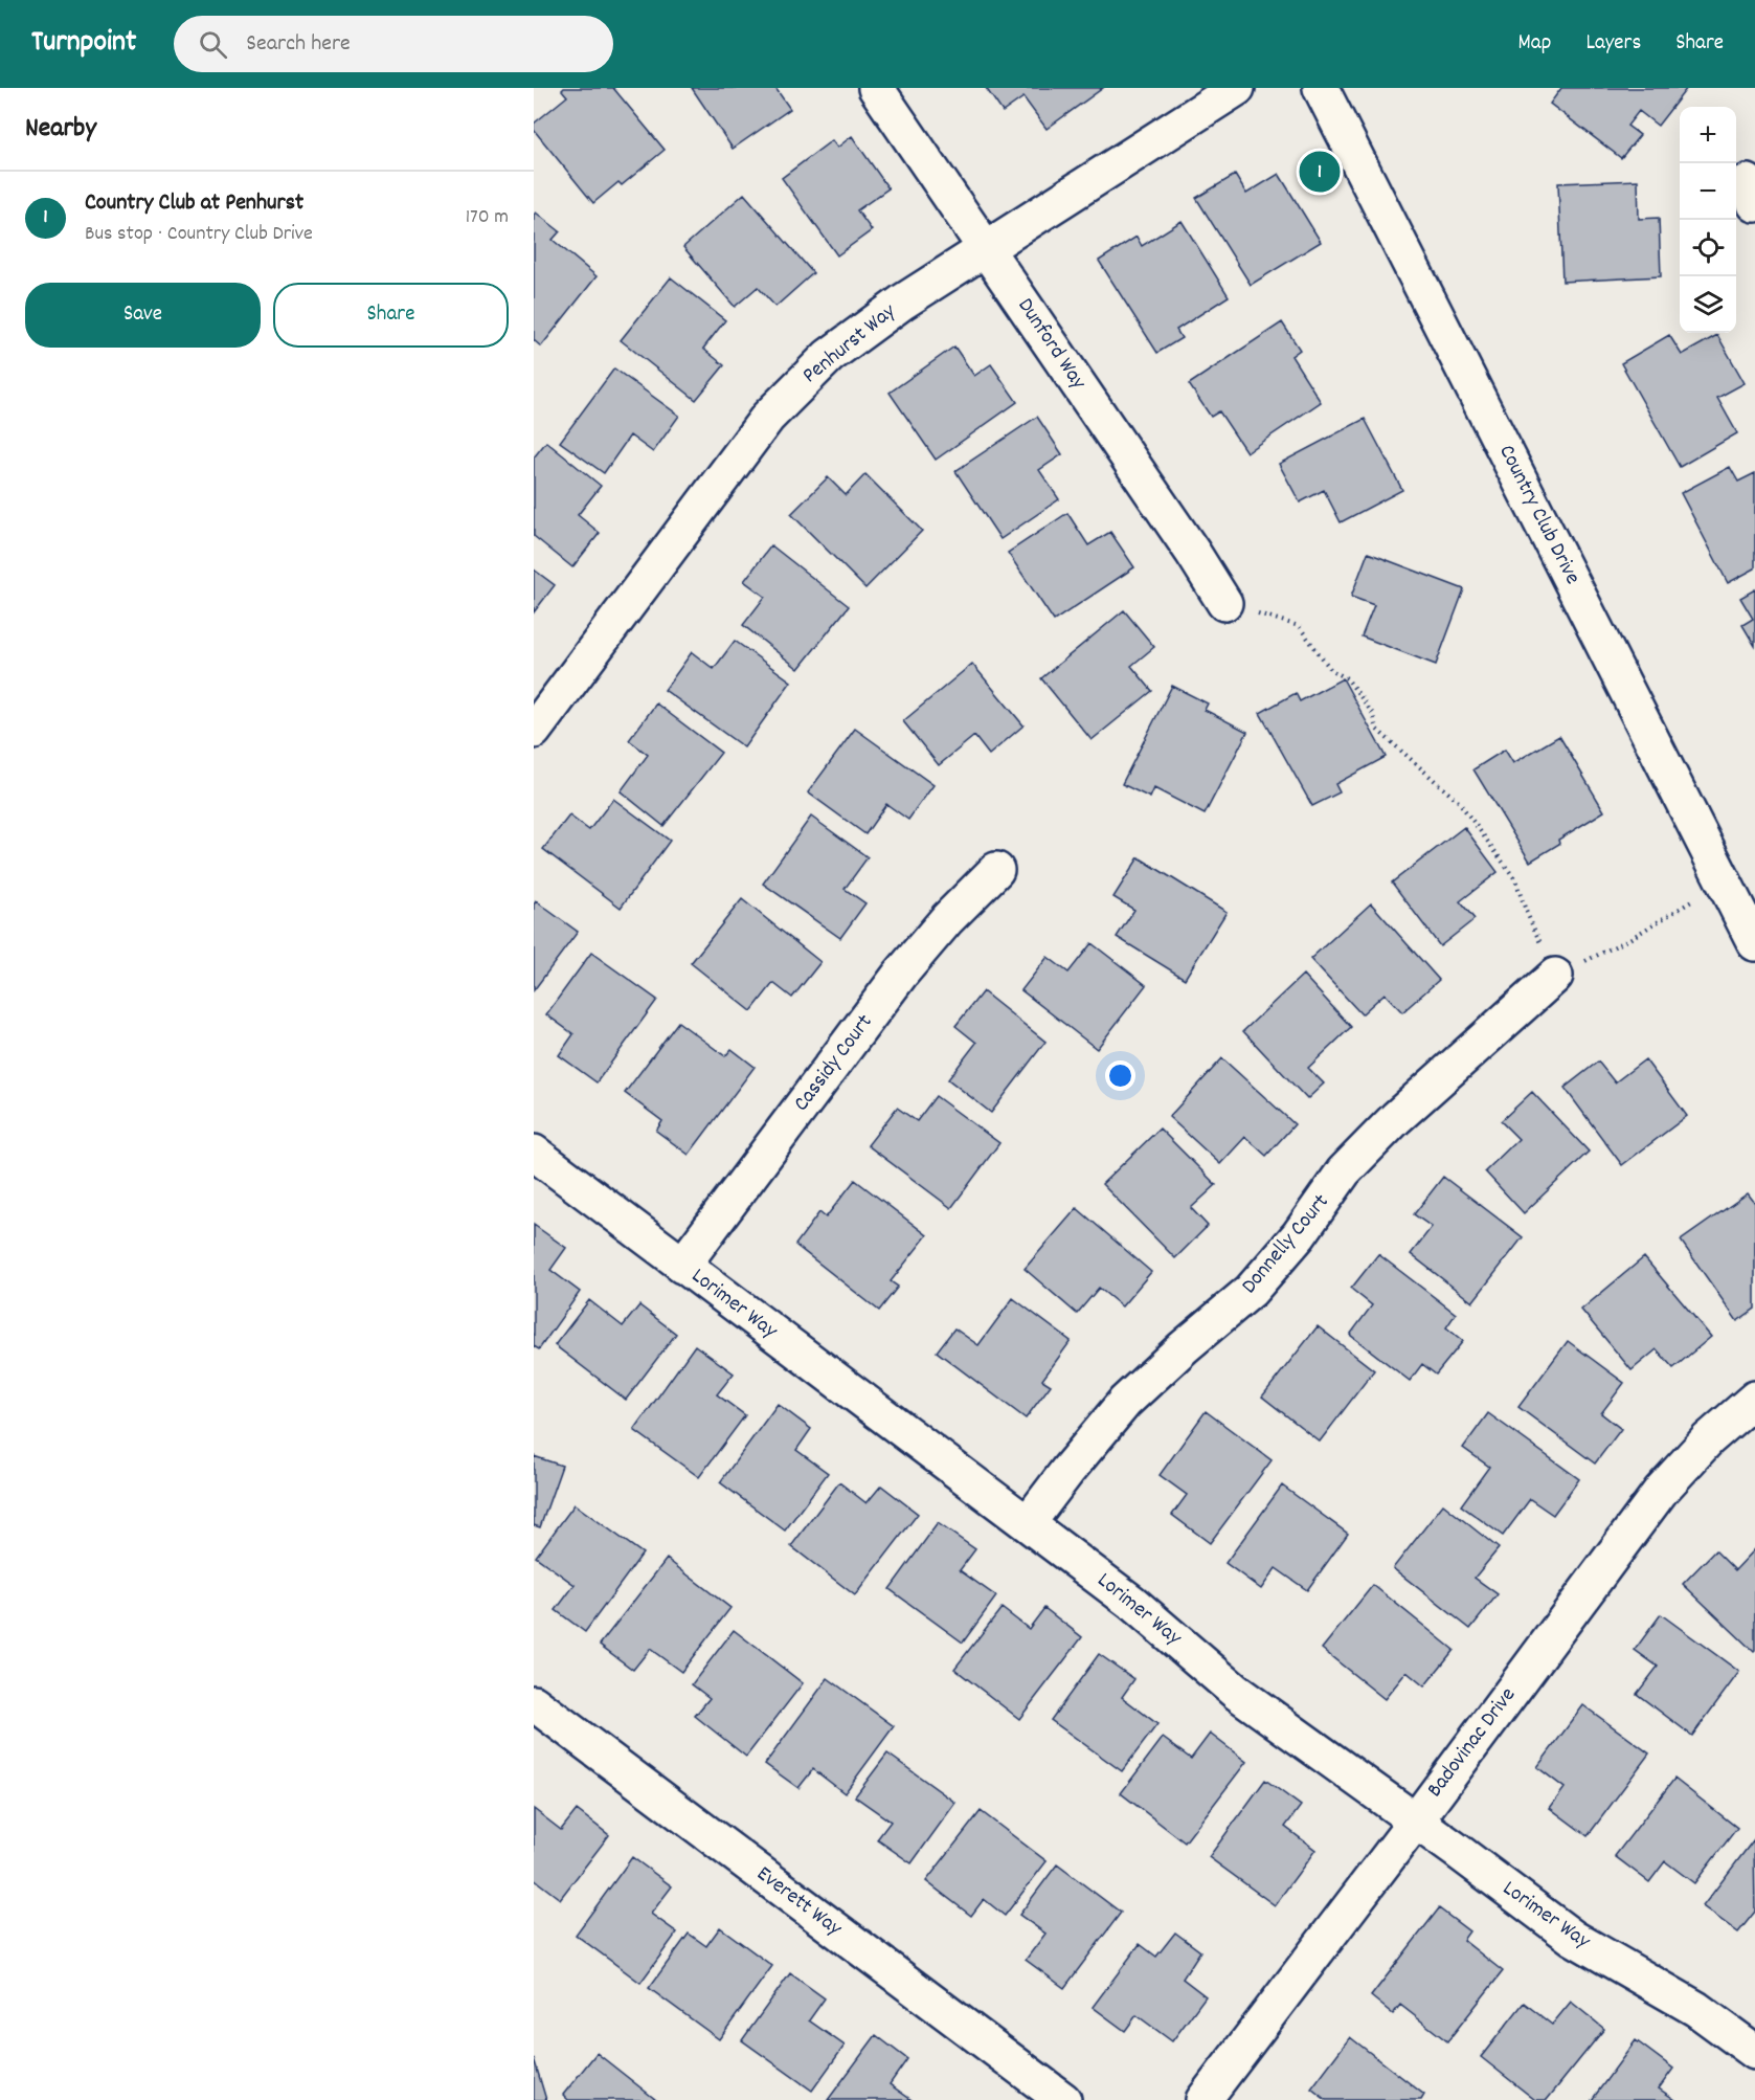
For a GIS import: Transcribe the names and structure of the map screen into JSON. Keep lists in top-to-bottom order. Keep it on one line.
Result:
{"streets":{"street":["Penhurst Way","Dunford Way","Country Club Drive","Cassidy Court","Donnelly Court","Lorimer Way","Badovinac Drive","Everett Way"]},"crossings":[["Penhurst Way","Dunford Way"],["Cassidy Court","Lorimer Way"],["Donnelly Court","Lorimer Way"],["Lorimer Way","Badovinac Drive"]],"page":{"header":"Turnpoint","search":"Search here","nav":["Map","Layers","Share"],"heading":"Nearby","map_buttons":["+","−"],"pins":"1","list":[{"mark":"1","name":"Country Club at Penhurst","note":"Bus stop · Country Club Drive","value":"170 m"}],"buttons":["Save","Share"]}}
